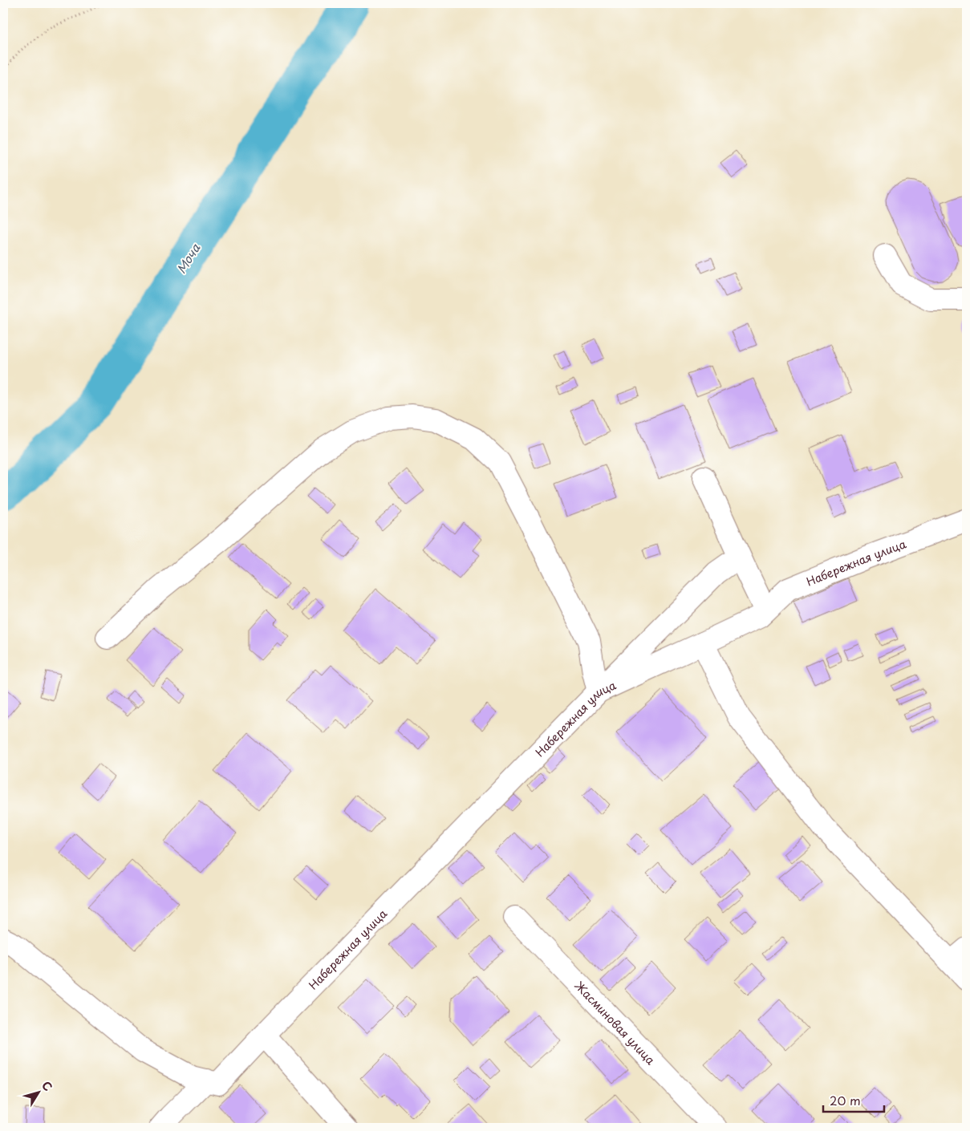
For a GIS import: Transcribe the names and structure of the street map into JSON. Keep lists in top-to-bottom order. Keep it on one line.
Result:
{"streets":{"street":["Набережная улица","Жасминовая улица"]},"water":["Моча"],"scale_bar":"20 m","north":"top right"}
